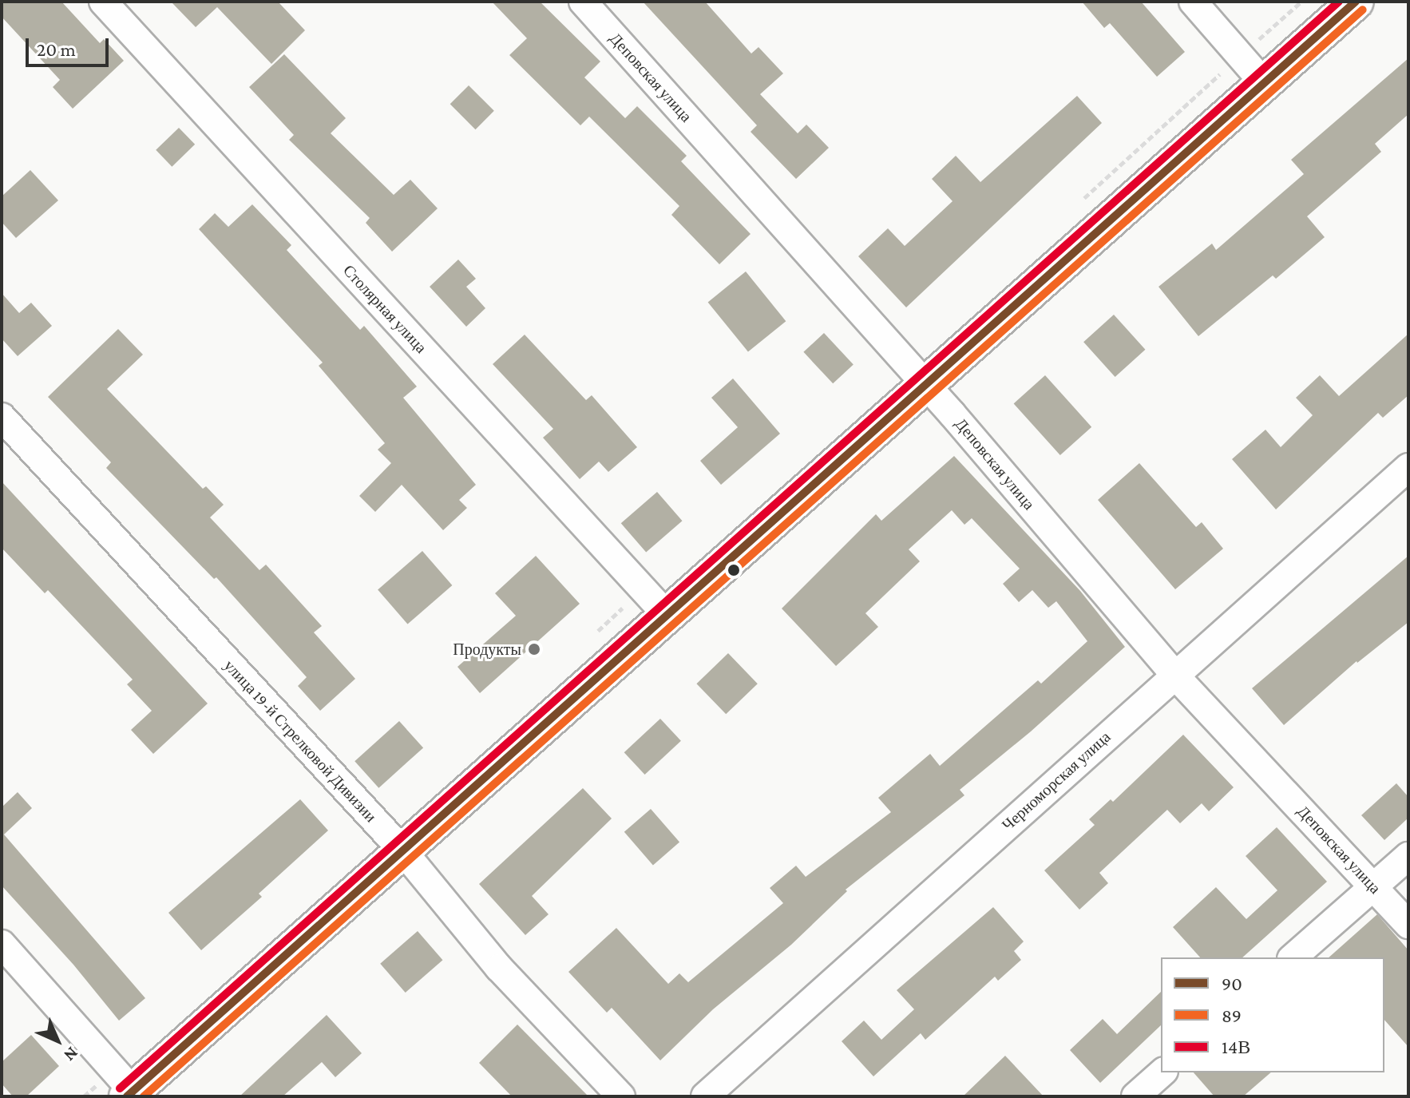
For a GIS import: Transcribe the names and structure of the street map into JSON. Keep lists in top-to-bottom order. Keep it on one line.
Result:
{"streets":{"street":["Деповская улица","Столярная улица","улица 19-й Стрелковой Дивизии","Черноморская улица"]},"crossings":[["Деповская улица","Черноморская улица"]],"places":["Продукты"],"lines":["transit line 90","transit line 14В","transit line 89"],"legend":["90","89","14В"],"scale_bar":"20 m","north":"bottom right"}
